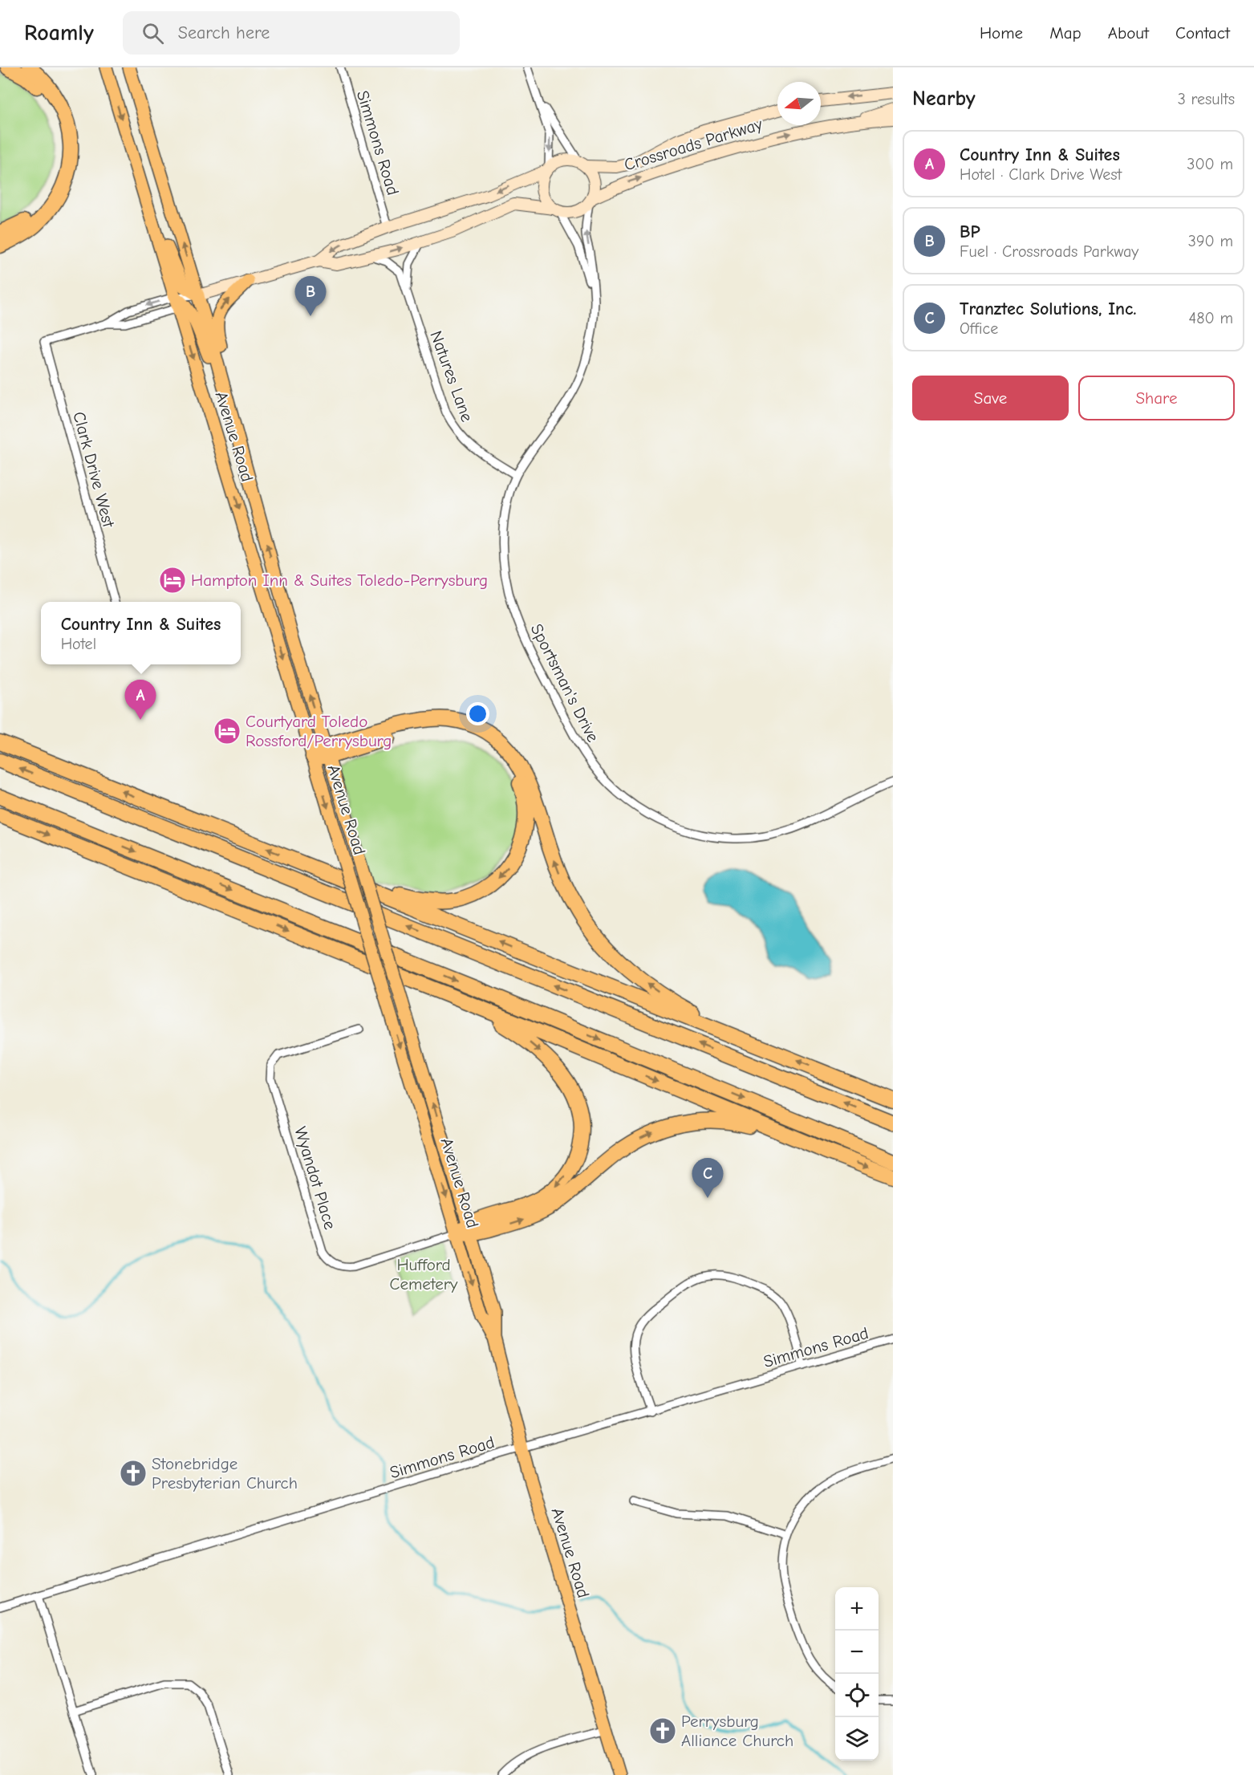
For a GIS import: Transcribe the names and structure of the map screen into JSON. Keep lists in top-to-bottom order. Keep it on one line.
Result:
{"streets":{"main road":["Avenue Road"],"street":["Simmons Road","Crossroads Parkway","Natures Lane","Clark Drive West","Sportsman's Drive","Wyandot Place"]},"crossings":[["Simmons Road","Avenue Road"],["Crossroads Parkway","Sportsman's Drive"],["Natures Lane","Sportsman's Drive"],["Avenue Road","Wyandot Place"]],"parks":["Hufford Cemetery"],"places":{"hotel":["Hampton Inn & Suites Toledo-Perrysburg","Courtyard Toledo Rossford/Perrysburg"],"church":["Stonebridge Presbyterian Church","Perrysburg Alliance Church"]},"north":"left","page":{"header":"Roamly","search":"Search here","nav":["Home","Map","About","Contact"],"heading":["Nearby","3 results"],"list":[{"mark":"A","name":"Country Inn & Suites","note":"Hotel · Clark Drive West","value":"300 m"},{"mark":"B","name":"BP","note":"Fuel · Crossroads Parkway","value":"390 m"},{"mark":"C","name":"Tranztec Solutions, Inc.","note":"Office","value":"480 m"}],"pins":["B","A","C"],"buttons":["Save","Share"],"popup":["Country Inn & Suites","Hotel"],"map_buttons":["+","−"]}}
